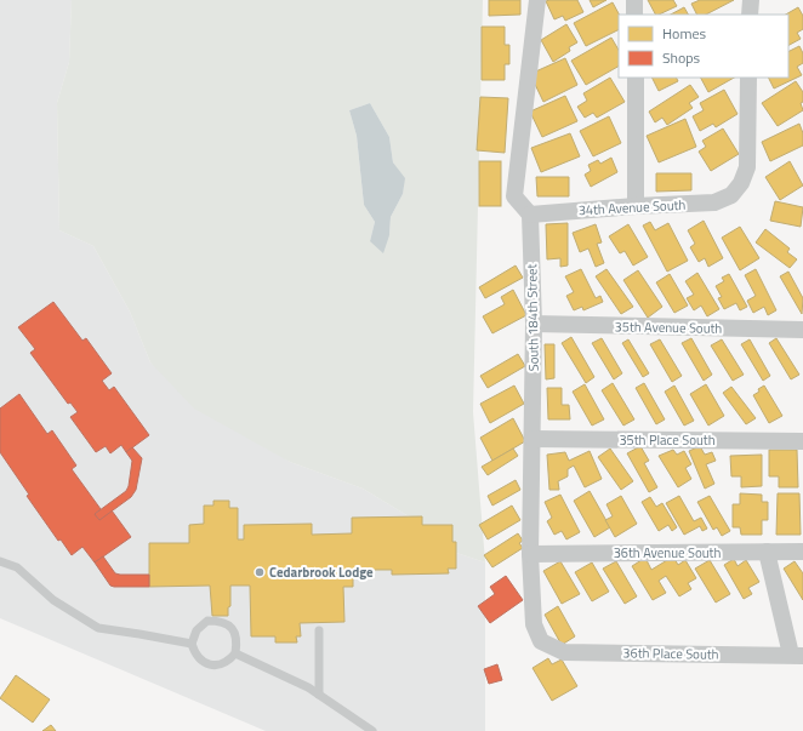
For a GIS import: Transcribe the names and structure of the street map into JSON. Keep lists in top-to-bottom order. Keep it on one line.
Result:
{"streets":{"street":["34th Avenue South","South 184th Street","35th Avenue South","35th Place South","36th Avenue South","36th Place South"]},"crossings":[["34th Avenue South","South 184th Street"],["South 184th Street","35th Avenue South"],["South 184th Street","35th Place South"],["South 184th Street","36th Avenue South"],["South 184th Street","36th Place South"]],"places":["Cedarbrook Lodge"],"legend":["Homes","Shops"]}
